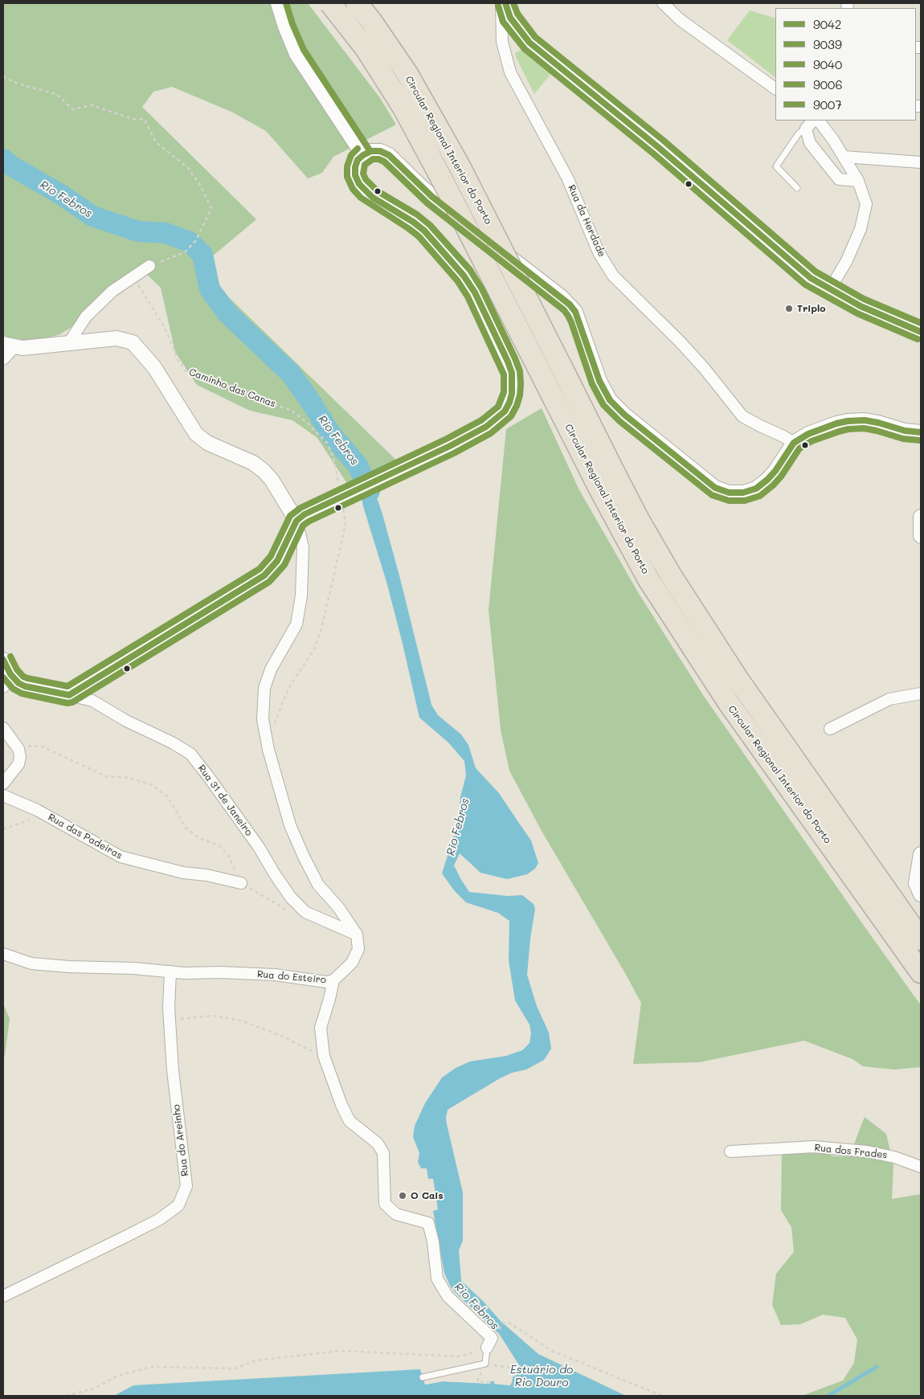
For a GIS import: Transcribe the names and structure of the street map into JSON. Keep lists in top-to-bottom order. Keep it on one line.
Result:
{"streets":{"highway":["Circular Regional Interior do Porto"],"street":["Rua da Herdade","Rua 31 de Janeiro","Rua das Padeiras","Rua do Esteiro","Rua do Areinho","Rua dos Frades"],"path":["Caminho das Canas"]},"crossings":[["Rua do Esteiro","Rua do Areinho"]],"water":["Rio Febros","Estuário do Rio Douro"],"places":["Triplo","O Cais"],"lines":["transit line 9042","transit line 9040","transit line 9007","transit line 9006","transit line 9039"],"legend":["9042","9039","9040","9006","9007"]}
